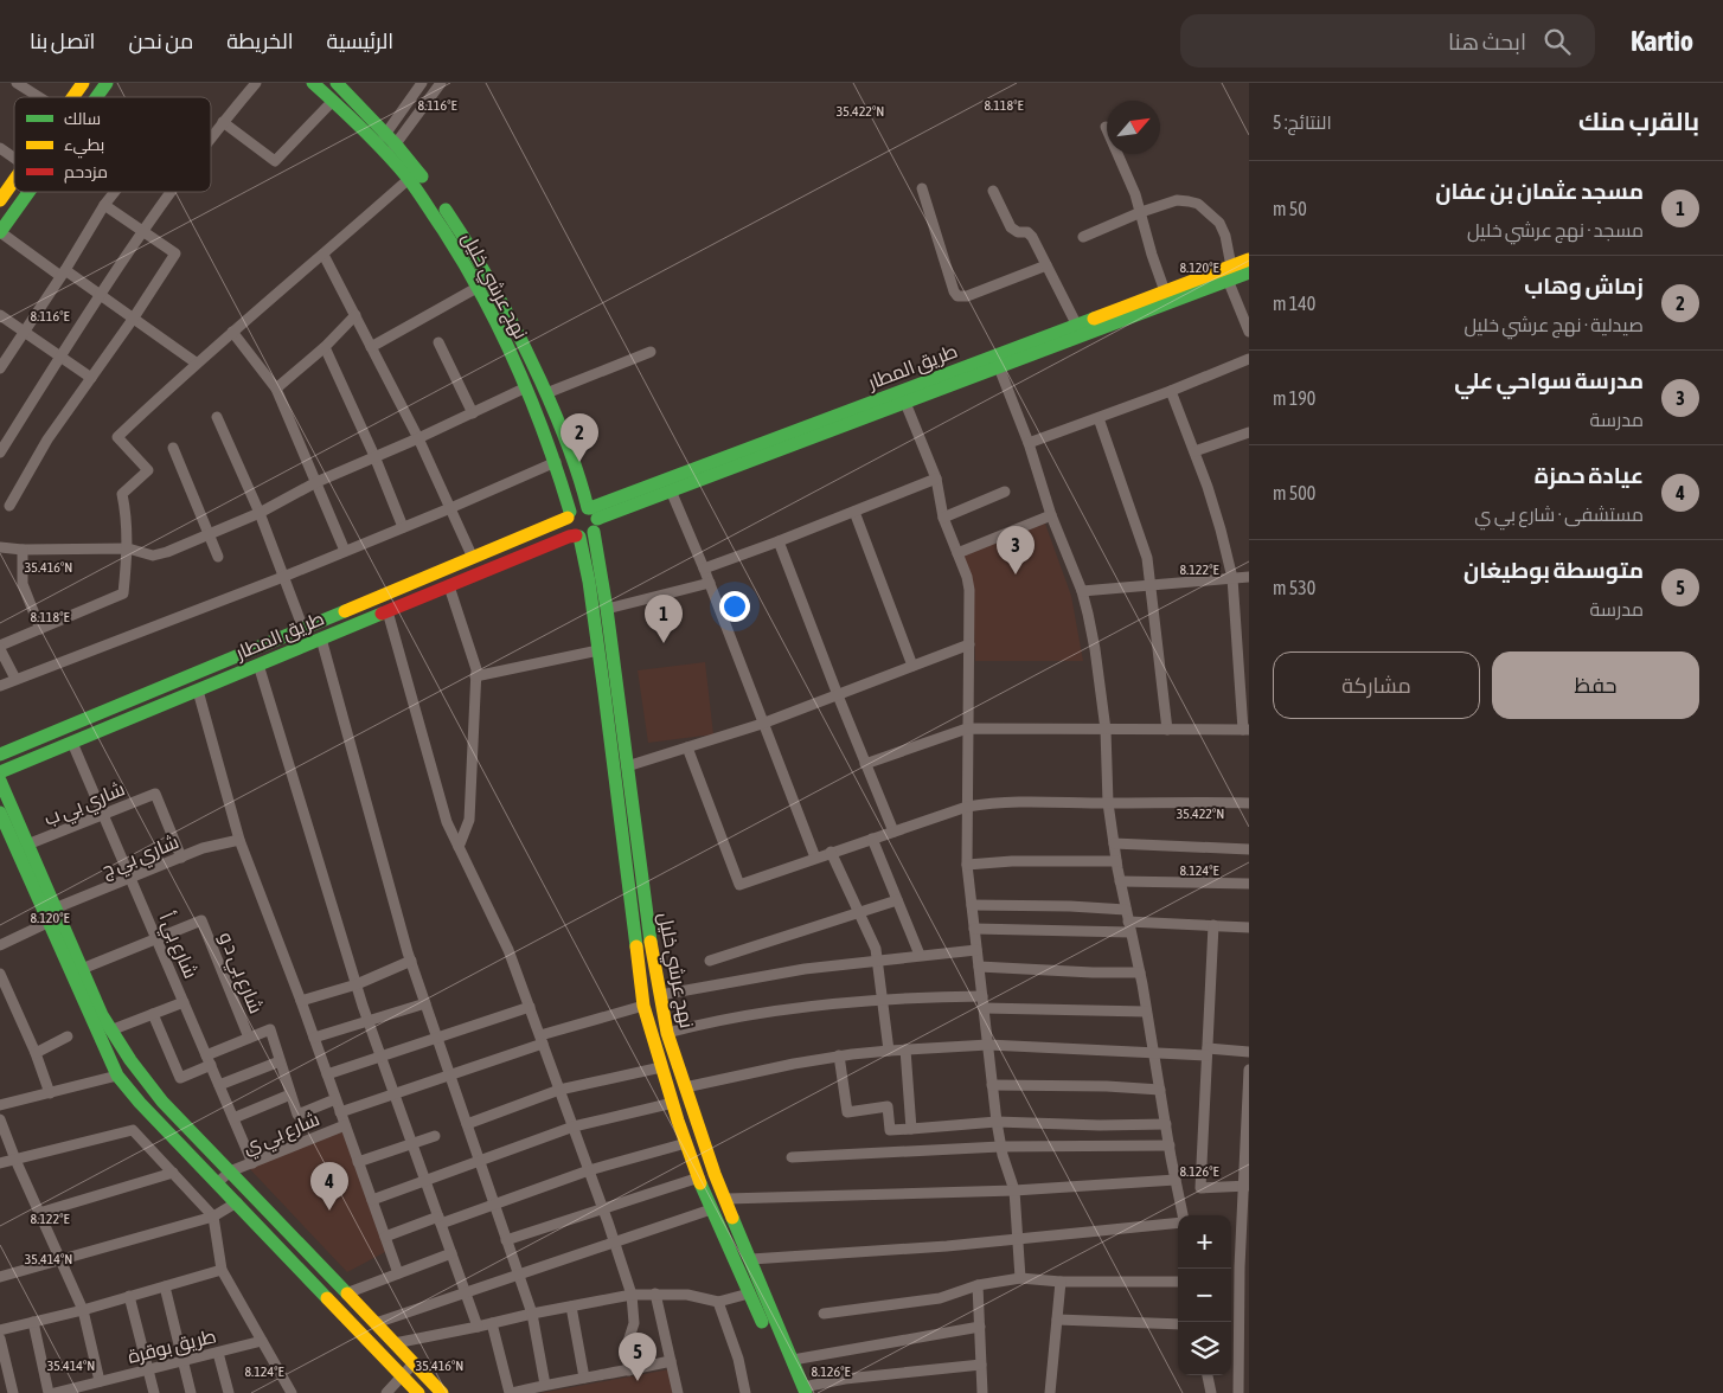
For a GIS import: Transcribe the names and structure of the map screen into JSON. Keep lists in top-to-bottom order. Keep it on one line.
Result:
{"streets":{"main road":["نهج عرشي خليل","طريق المطار"],"street":["شاري بي ب","شاري بي ج","شارع بي أ","شارع بي د و","شارع بي ي","طريق بوقرة"]},"crossings":[["نهج عرشي خليل","طريق المطار"],["طريق المطار","شارع بي أ"],["شاري بي ب","شاري بي ج"],["شاري بي ب","شارع بي أ"],["شاري بي ج","شارع بي أ"],["شارع بي أ","شارع بي د و"],["شارع بي أ","شارع بي ي"]],"legend":["سالك","بطيء","مزدحم"],"north":"top right","page":{"header":"Kartio","search":"ابحث هنا","nav":["الرئيسية","الخريطة","من نحن","اتصل بنا"],"heading":["بالقرب منك","النتائج: 5"],"list":[{"mark":"1","name":"مسجد عثمان بن عفان","note":"مسجد · نهج عرشي خليل","value":"50 m"},{"mark":"2","name":"زماش وهاب","note":"صيدلية · نهج عرشي خليل","value":"140 m"},{"mark":"3","name":"مدرسة سواحي علي","note":"مدرسة","value":"190 m"},{"mark":"4","name":"عيادة حمزة","note":"مستشفى · شارع بي ي","value":"500 m"},{"mark":"5","name":"متوسطة بوطيغان","note":"مدرسة","value":"530 m"}],"pins":["2","3","1","4","5"],"buttons":["حفظ","مشاركة"],"map_buttons":["+","−"]},"coordinates":["8.116°E","8.118°E","35.422°N","8.120°E","35.416°N","8.122°E","8.124°E","8.126°E","35.414°N"]}
